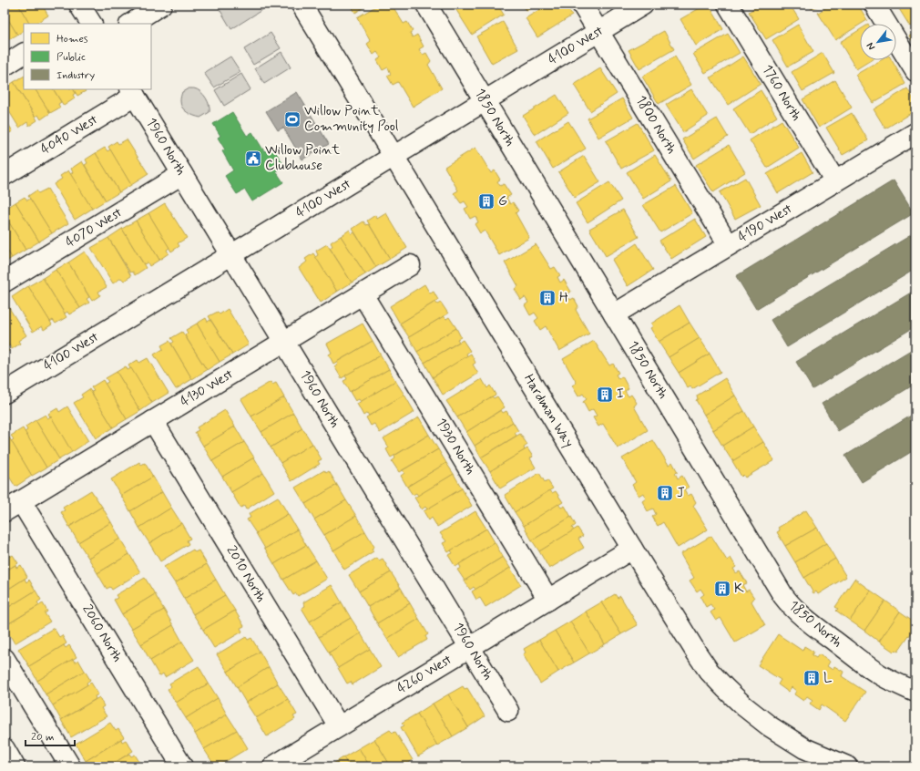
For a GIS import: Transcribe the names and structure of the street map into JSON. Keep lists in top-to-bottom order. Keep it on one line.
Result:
{"streets":{"street":["4100 West","1760 North","1850 North","1800 North","4040 West","1960 North","4190 West","4070 West","4130 West","Hardman Way","1930 North","2010 North","2060 North","4260 West"]},"crossings":[["4100 West","1850 North"],["4100 West","1800 North"],["4100 West","1960 North"],["4100 West","Hardman Way"],["1760 North","4190 West"],["1850 North","4190 West"],["1800 North","4190 West"],["4040 West","1960 North"],["1960 North","4070 West"],["1960 North","4130 West"],["1960 North","4260 West"],["4130 West","1930 North"],["4130 West","2010 North"],["4130 West","2060 North"],["Hardman Way","4260 West"],["1930 North","4260 West"],["2010 North","4260 West"]],"places":{"sports":["Willow Point Community Pool"],"public building":["Willow Point Clubhouse"],"building":["G","H","I","J","K","L"]},"legend":["Homes","Public","Industry"],"scale_bar":"20 m","north":"bottom left"}
